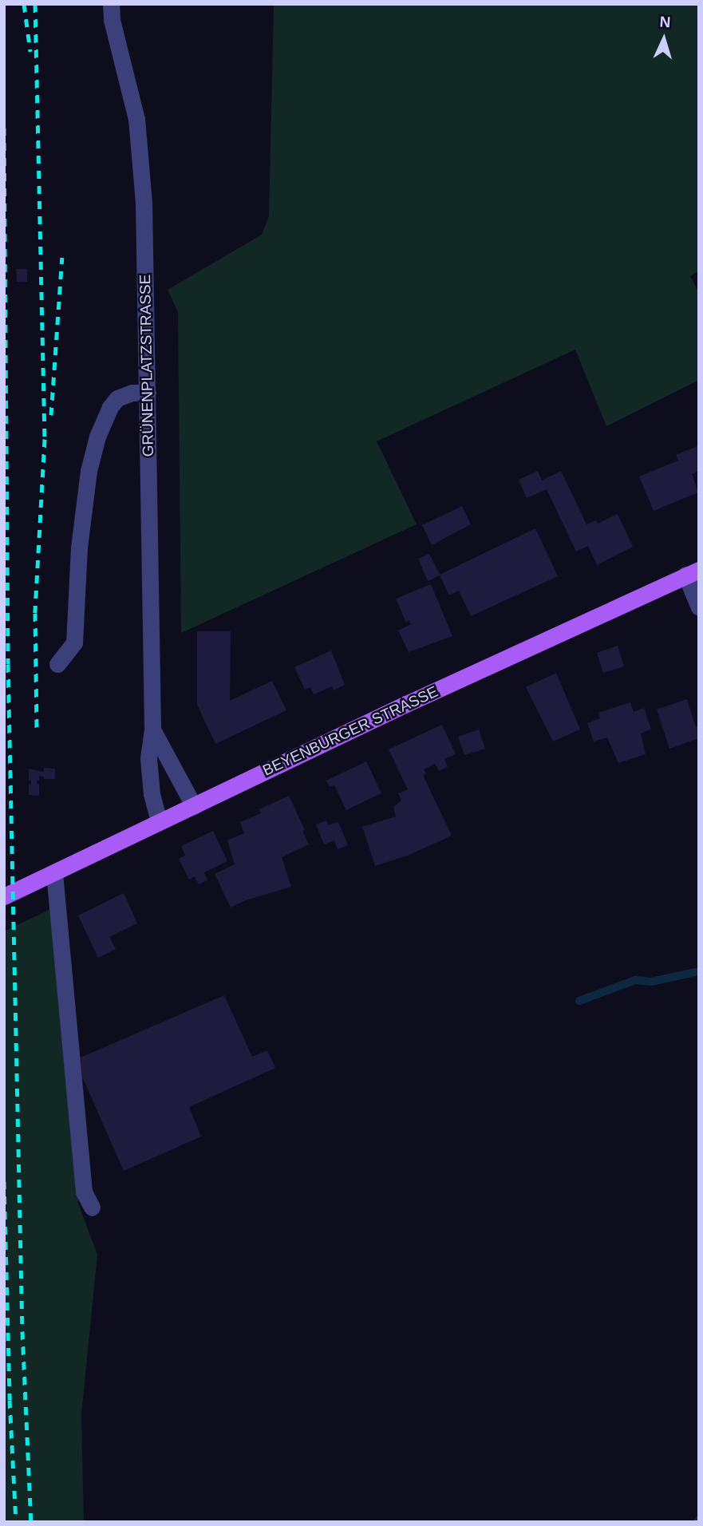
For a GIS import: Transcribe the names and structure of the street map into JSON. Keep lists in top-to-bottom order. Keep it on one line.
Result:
{"streets":{"main road":["BEYENBURGER STRASSE"],"street":["GRÜNENPLATZSTRASSE"]},"crossings":[["GRÜNENPLATZSTRASSE","BEYENBURGER STRASSE"]],"north":"top"}
